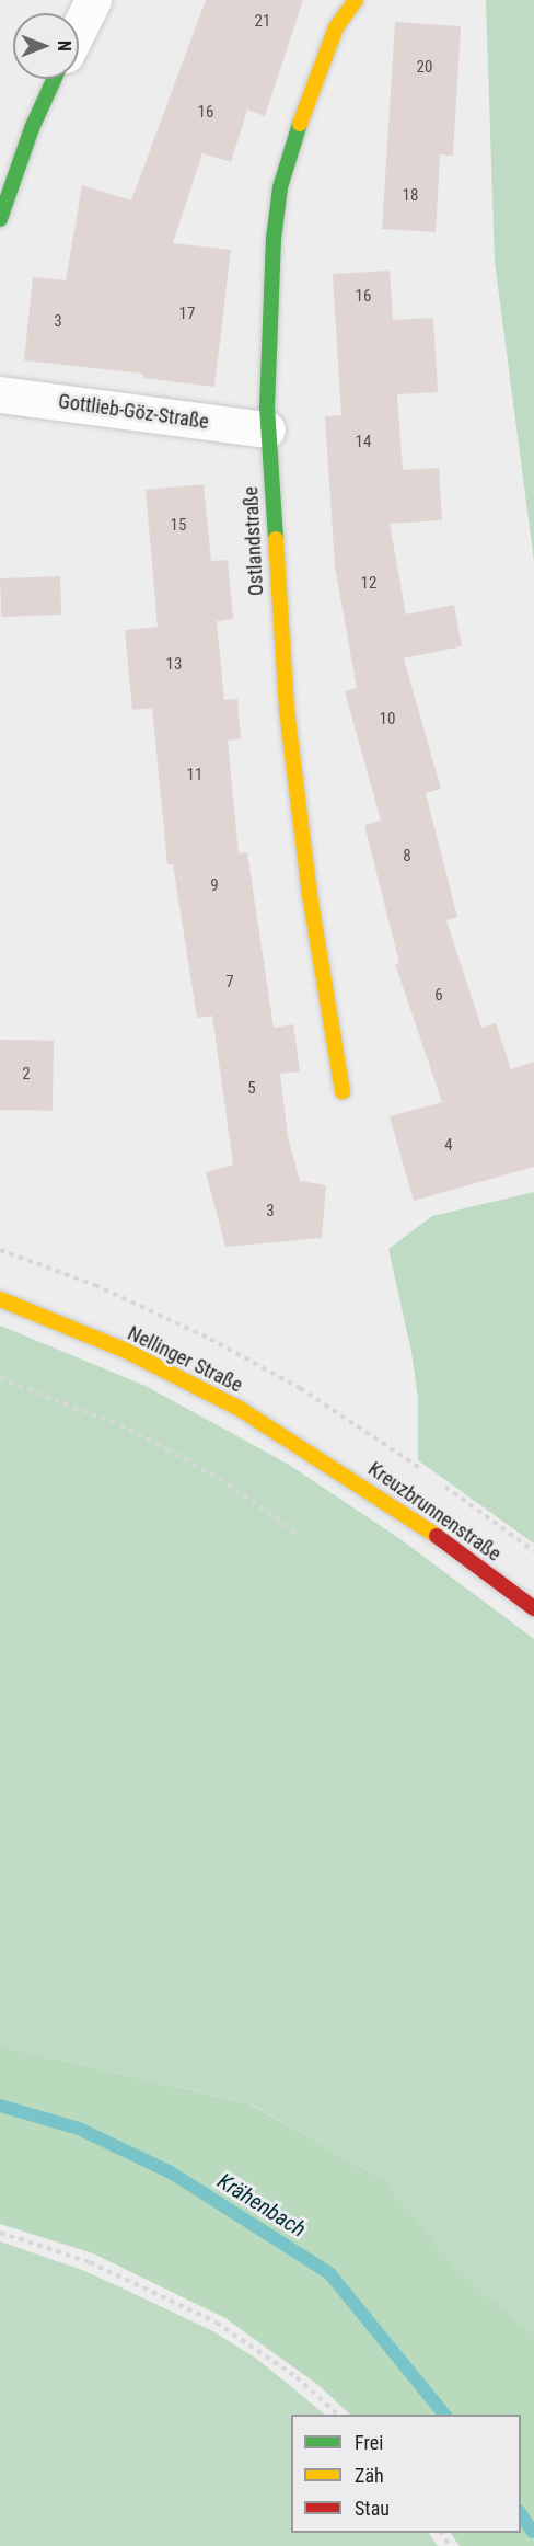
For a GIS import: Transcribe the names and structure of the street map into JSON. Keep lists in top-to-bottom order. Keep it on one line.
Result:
{"streets":{"street":["Gottlieb-Göz-Straße","Ostlandstraße","Nellinger Straße","Kreuzbrunnenstraße"]},"crossings":[["Gottlieb-Göz-Straße","Ostlandstraße"],["Nellinger Straße","Kreuzbrunnenstraße"]],"water":["Krähenbach"],"house_numbers":["21","20","16","18","16","17","3","14","15","12","13","10","11","8","9","7","6","2","5","4","3"],"legend":["Frei","Zäh","Stau"],"north":"right"}
